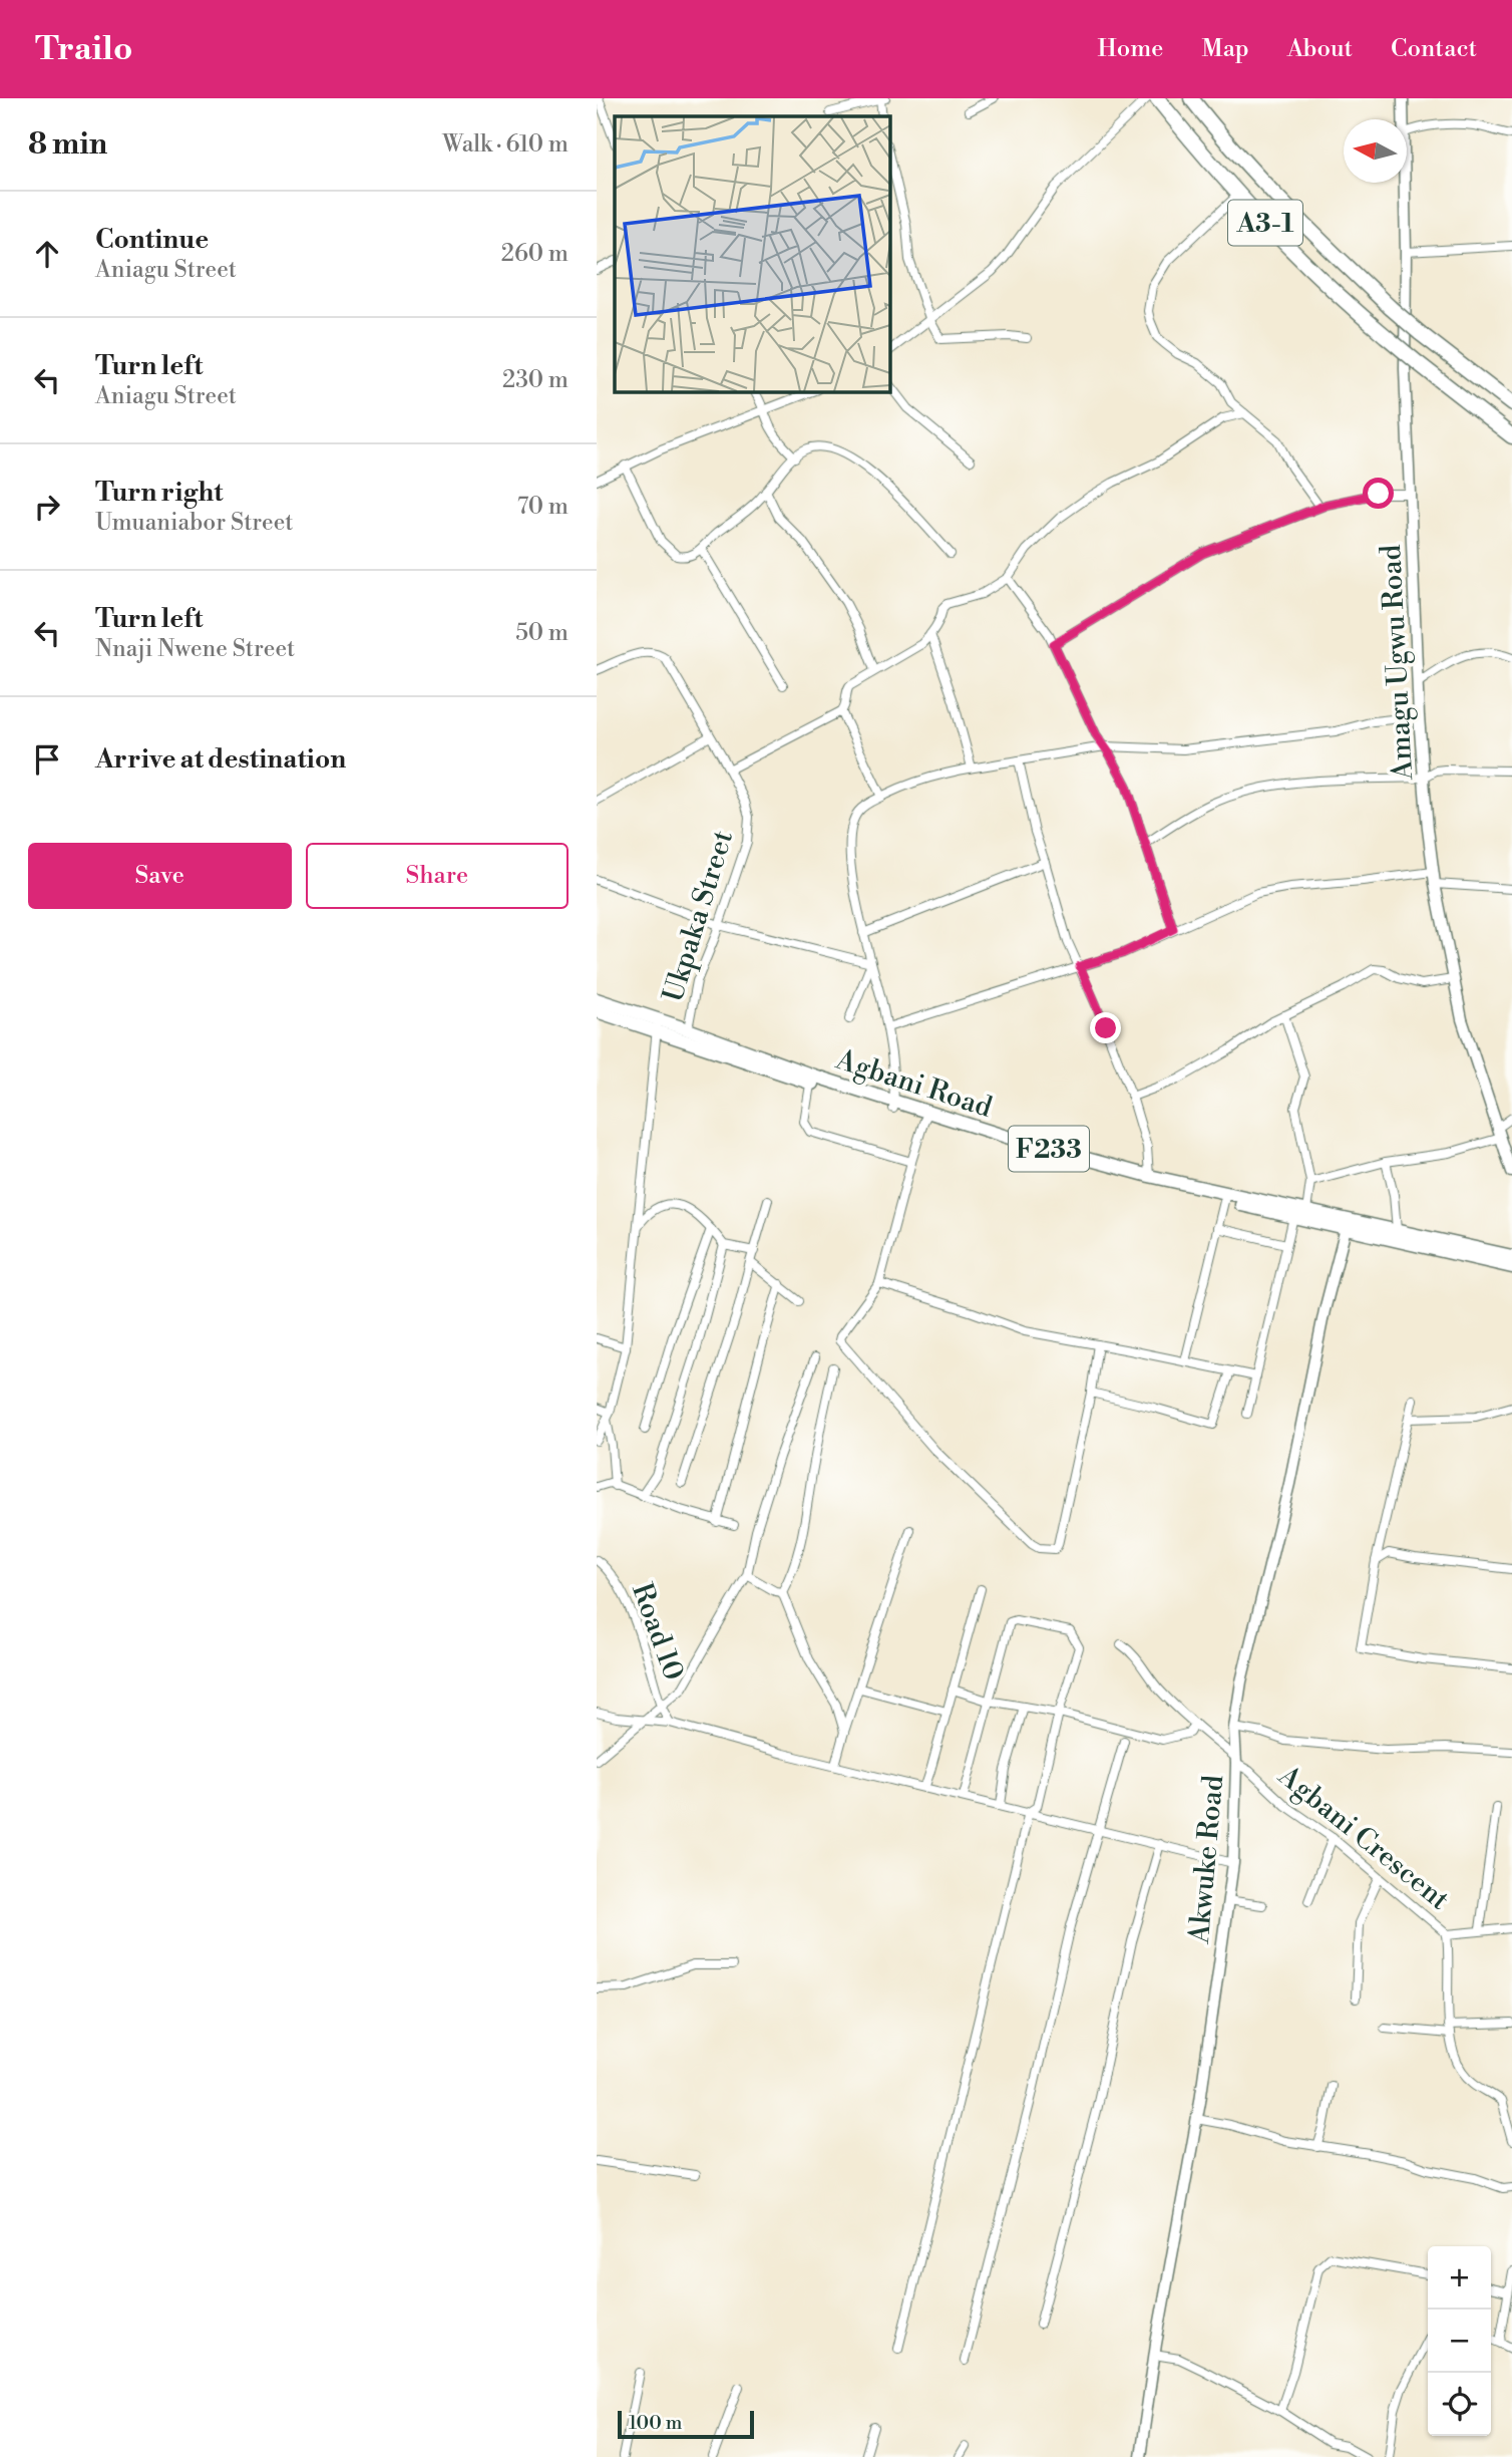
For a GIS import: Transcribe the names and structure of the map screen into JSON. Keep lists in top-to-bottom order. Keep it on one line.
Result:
{"streets":{"highway":["A3-1"],"main road":["Amagu Ugwu Road","Agbani Road","F233","Akwuke Road"],"street":["Ukpaka Street","Road 10","Agbani Crescent"]},"crossings":[["Ukpaka Street","Agbani Road"],["Agbani Road","Akwuke Road"],["Agbani Crescent","Akwuke Road"]],"scale_bar":"100 m","north":"left","page":{"header":"Trailo","nav":["Home","Map","About","Contact"],"heading":["8 min","Walk · 610 m"],"list":[["Continue","Aniagu Street","260 m"],["Turn left","Aniagu Street","230 m"],["Turn right","Umuaniabor Street","70 m"],["Turn left","Nnaji Nwene Street","50 m"],"Arrive at destination"],"buttons":["Save","Share"],"map_buttons":["+","−"],"scale":"100 m"}}
